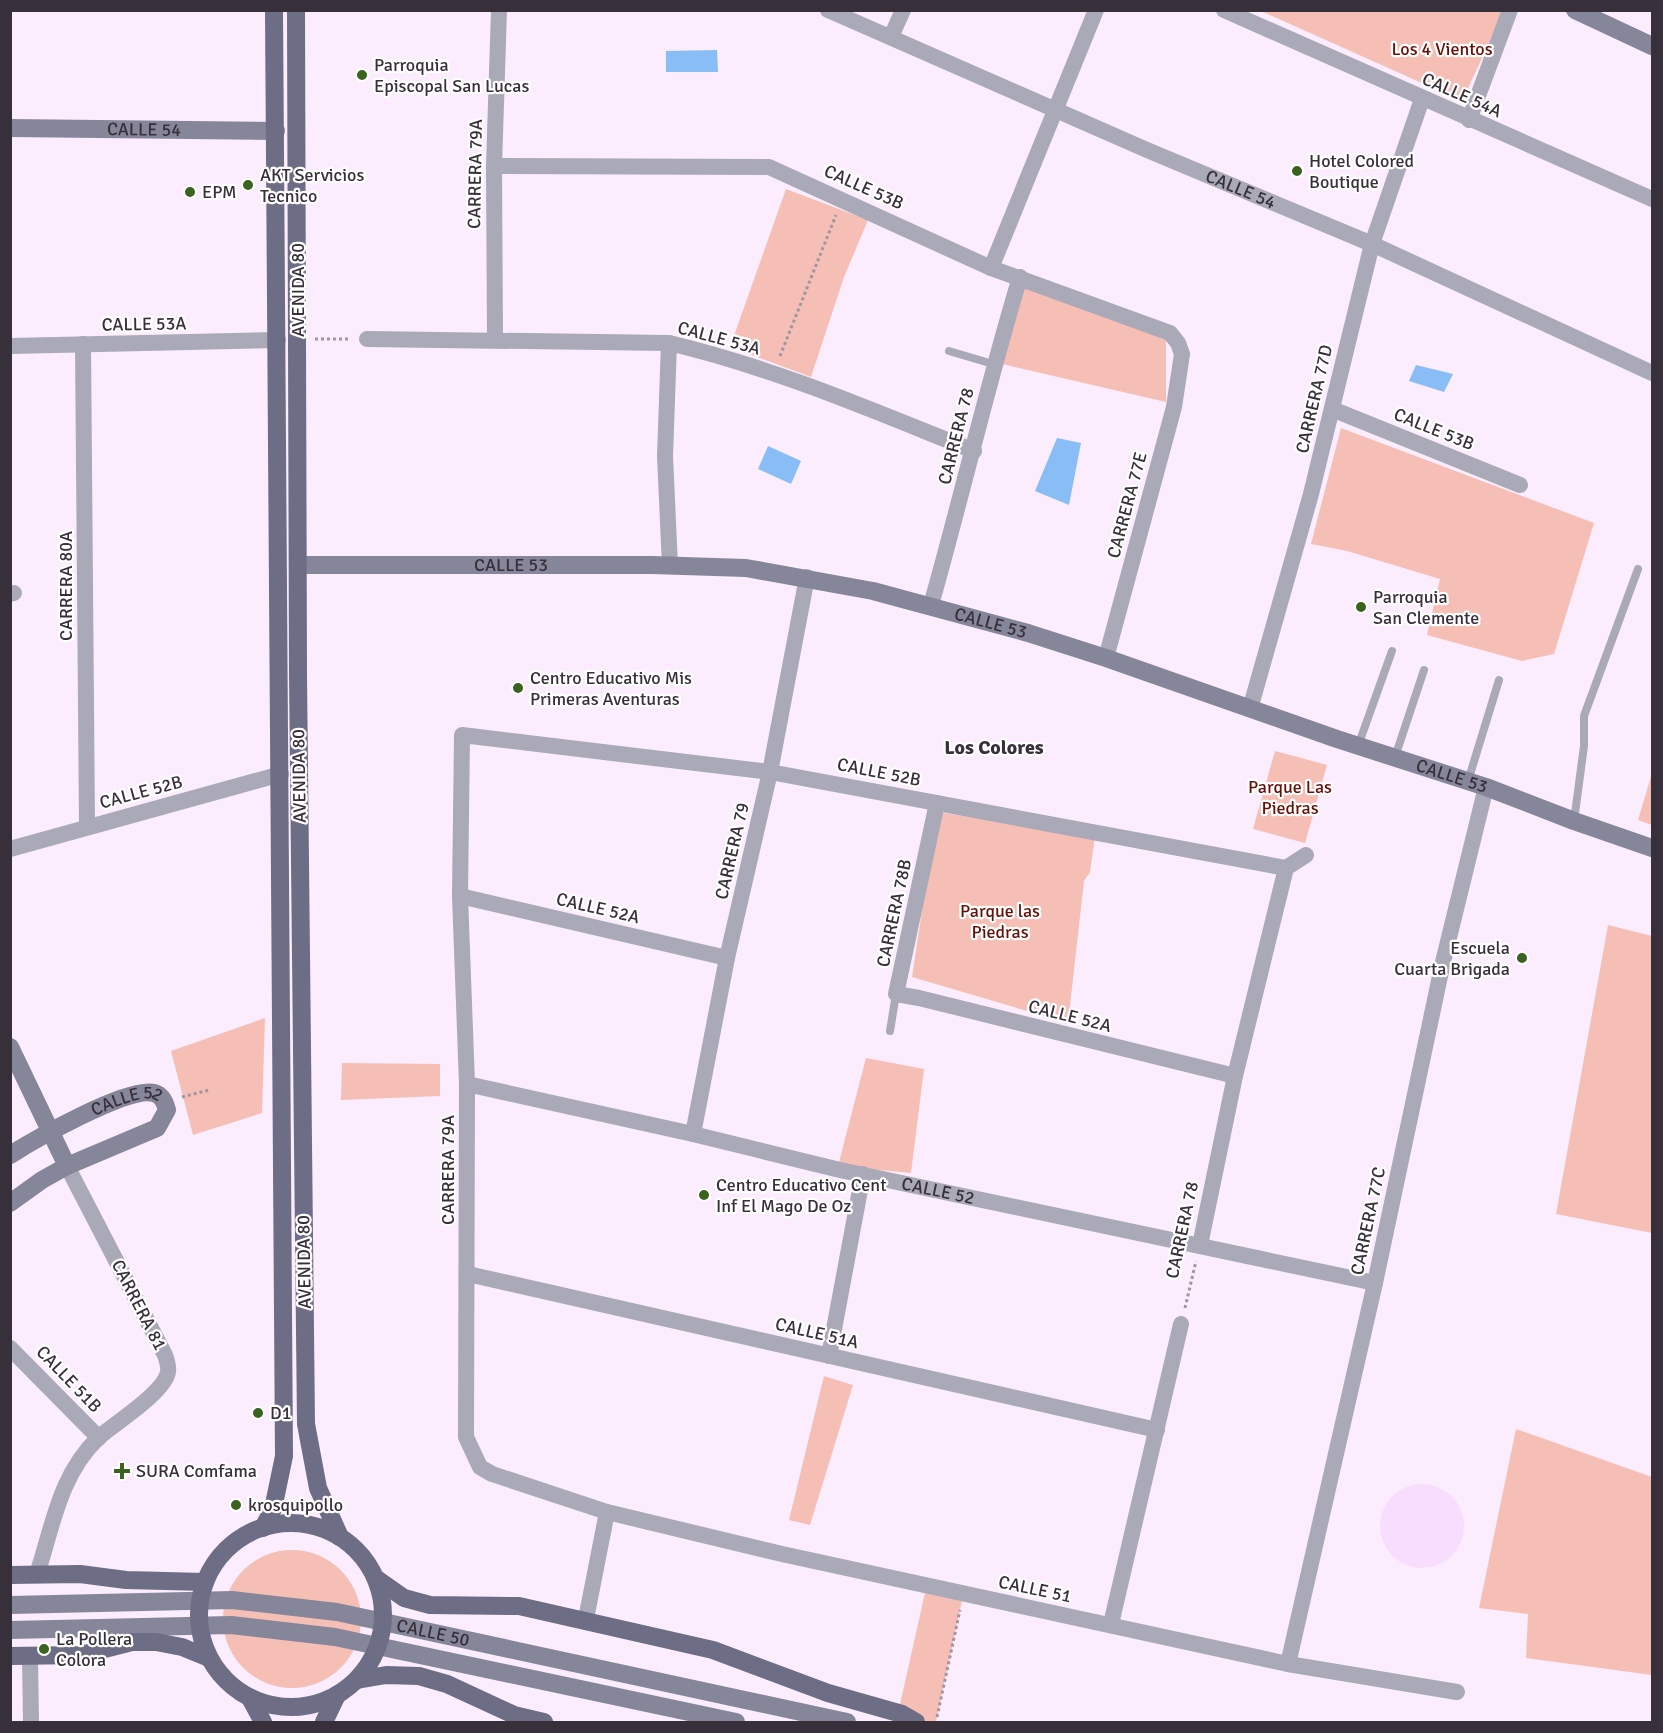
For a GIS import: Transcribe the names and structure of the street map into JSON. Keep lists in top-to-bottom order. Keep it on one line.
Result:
{"streets":{"main road":["AVENIDA 80"],"street":["CALLE 54A","CALLE 54","CARRERA 79A","CALLE 53B","CALLE 53A","CARRERA 77D","CARRERA 78","CARRERA 77E","CALLE 53","CARRERA 80A","CALLE 52B","CARRERA 79","CALLE 52A","CARRERA 78B","CALLE 52","CARRERA 77C","CARRERA 81","CALLE 51A","CALLE 51B","CALLE 51","CALLE 50"]},"crossings":[["CALLE 54A","CARRERA 77D"],["CALLE 54","AVENIDA 80"],["CALLE 54","CARRERA 77D"],["CARRERA 79A","CALLE 53B"],["CARRERA 79A","CALLE 53A"],["CARRERA 79A","CALLE 52B"],["CARRERA 79A","CALLE 52A"],["CARRERA 79A","CALLE 52"],["CARRERA 79A","CALLE 51A"],["CARRERA 79A","CALLE 51"],["CALLE 53B","CARRERA 77D"],["CALLE 53B","CARRERA 78"],["CALLE 53B","CARRERA 77E"],["AVENIDA 80","CALLE 53A"],["AVENIDA 80","CALLE 53"],["AVENIDA 80","CALLE 52B"],["CALLE 53A","CARRERA 78"],["CALLE 53A","CARRERA 80A"],["CARRERA 77D","CALLE 53"],["CARRERA 78","CALLE 53"],["CARRERA 78","CALLE 52B"],["CARRERA 78","CALLE 52A"],["CARRERA 78","CALLE 52"],["CARRERA 77E","CALLE 53"],["CALLE 53","CARRERA 79"],["CALLE 53","CARRERA 77C"],["CARRERA 80A","CALLE 52B"],["CALLE 52B","CARRERA 79"],["CALLE 52B","CARRERA 78B"],["CARRERA 79","CALLE 52A"],["CARRERA 79","CALLE 52"],["CALLE 52A","CARRERA 78B"],["CALLE 52","CARRERA 77C"],["CALLE 52","CARRERA 81"],["CARRERA 77C","CALLE 51"],["CARRERA 81","CALLE 51B"]],"districts":["Los Colores"],"parks":["Los 4 Vientos","Parque Las Piedras","Parque las Piedras"],"places":{"other":["Parroquia Episcopal San Lucas","Hotel Colored Boutique","AKT Servicios Tecnico","EPM","Parroquia San Clemente","Centro Educativo Mis Primeras Aventuras","Escuela Cuarta Brigada","Centro Educativo Cent Inf El Mago De Oz","D1","krosquipollo","La Pollera Colora"],"health":["SURA Comfama"]}}
